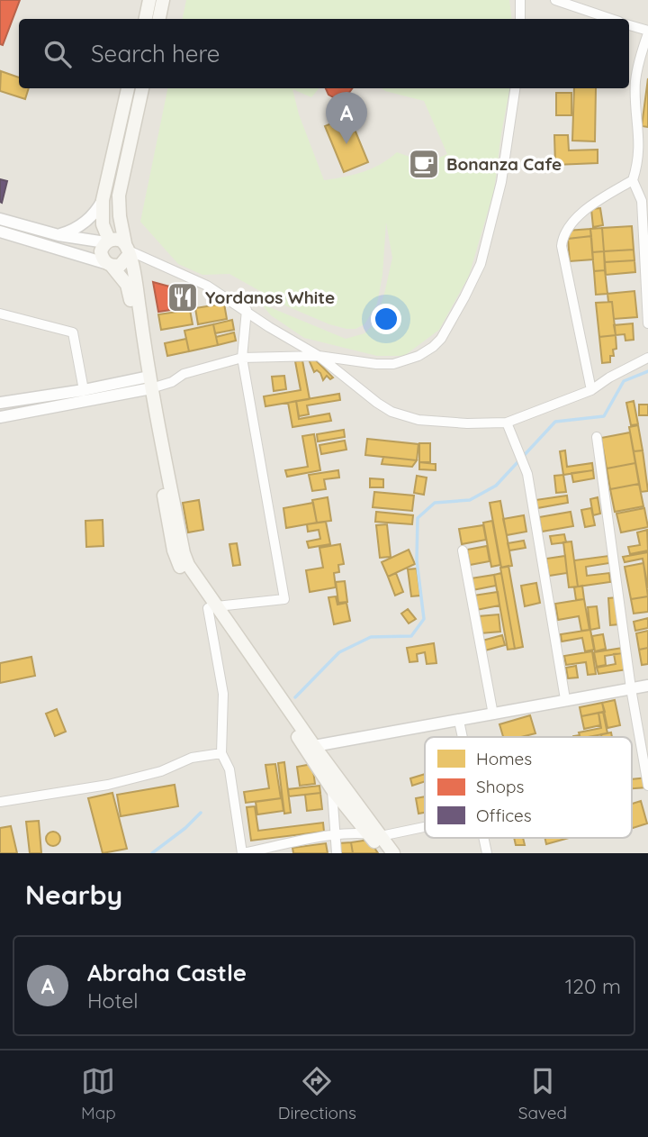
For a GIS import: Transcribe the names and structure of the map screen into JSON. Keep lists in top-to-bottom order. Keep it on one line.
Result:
{"places":{"cafe":["Bonanza Cafe"],"restaurant":["Yordanos White"]},"legend":["Homes","Shops","Offices"],"page":{"search":"Search here","pins":"A","heading":"Nearby","list":[{"mark":"A","name":"Abraha Castle","note":"Hotel","value":"120 m"}],"nav":["Map","Directions","Saved"]}}
